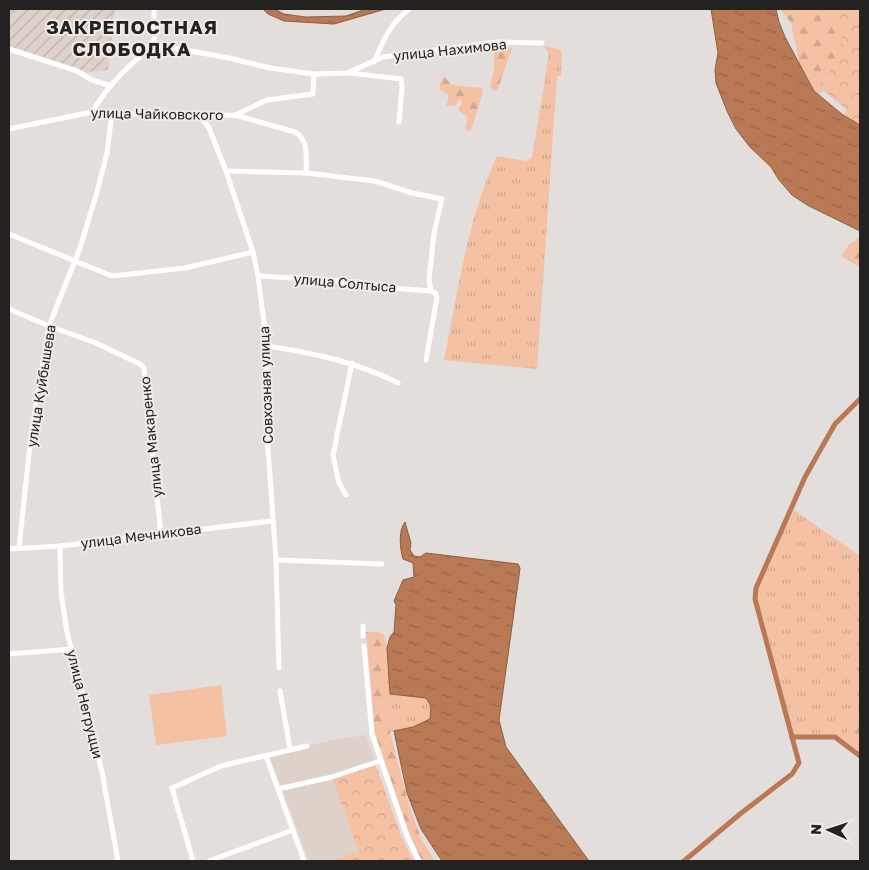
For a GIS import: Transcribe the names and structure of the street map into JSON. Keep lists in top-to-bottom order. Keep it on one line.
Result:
{"streets":{"street":["улица Нахимова","улица Чайковского","улица Солтыса","Совхозная улица","улица Куйбышева","улица Макаренко","улица Мечникова","улица Негруцци"]},"crossings":[["улица Нахимова","улица Чайковского"],["улица Чайковского","Совхозная улица"],["улица Чайковского","улица Куйбышева"],["улица Солтыса","Совхозная улица"],["Совхозная улица","улица Мечникова"],["улица Куйбышева","улица Макаренко"],["улица Куйбышева","улица Мечникова"],["улица Макаренко","улица Мечникова"],["улица Мечникова","улица Негруцци"]],"districts":["ЗАКРЕПОСТНАЯ СЛОБОДКА"],"north":"left"}
